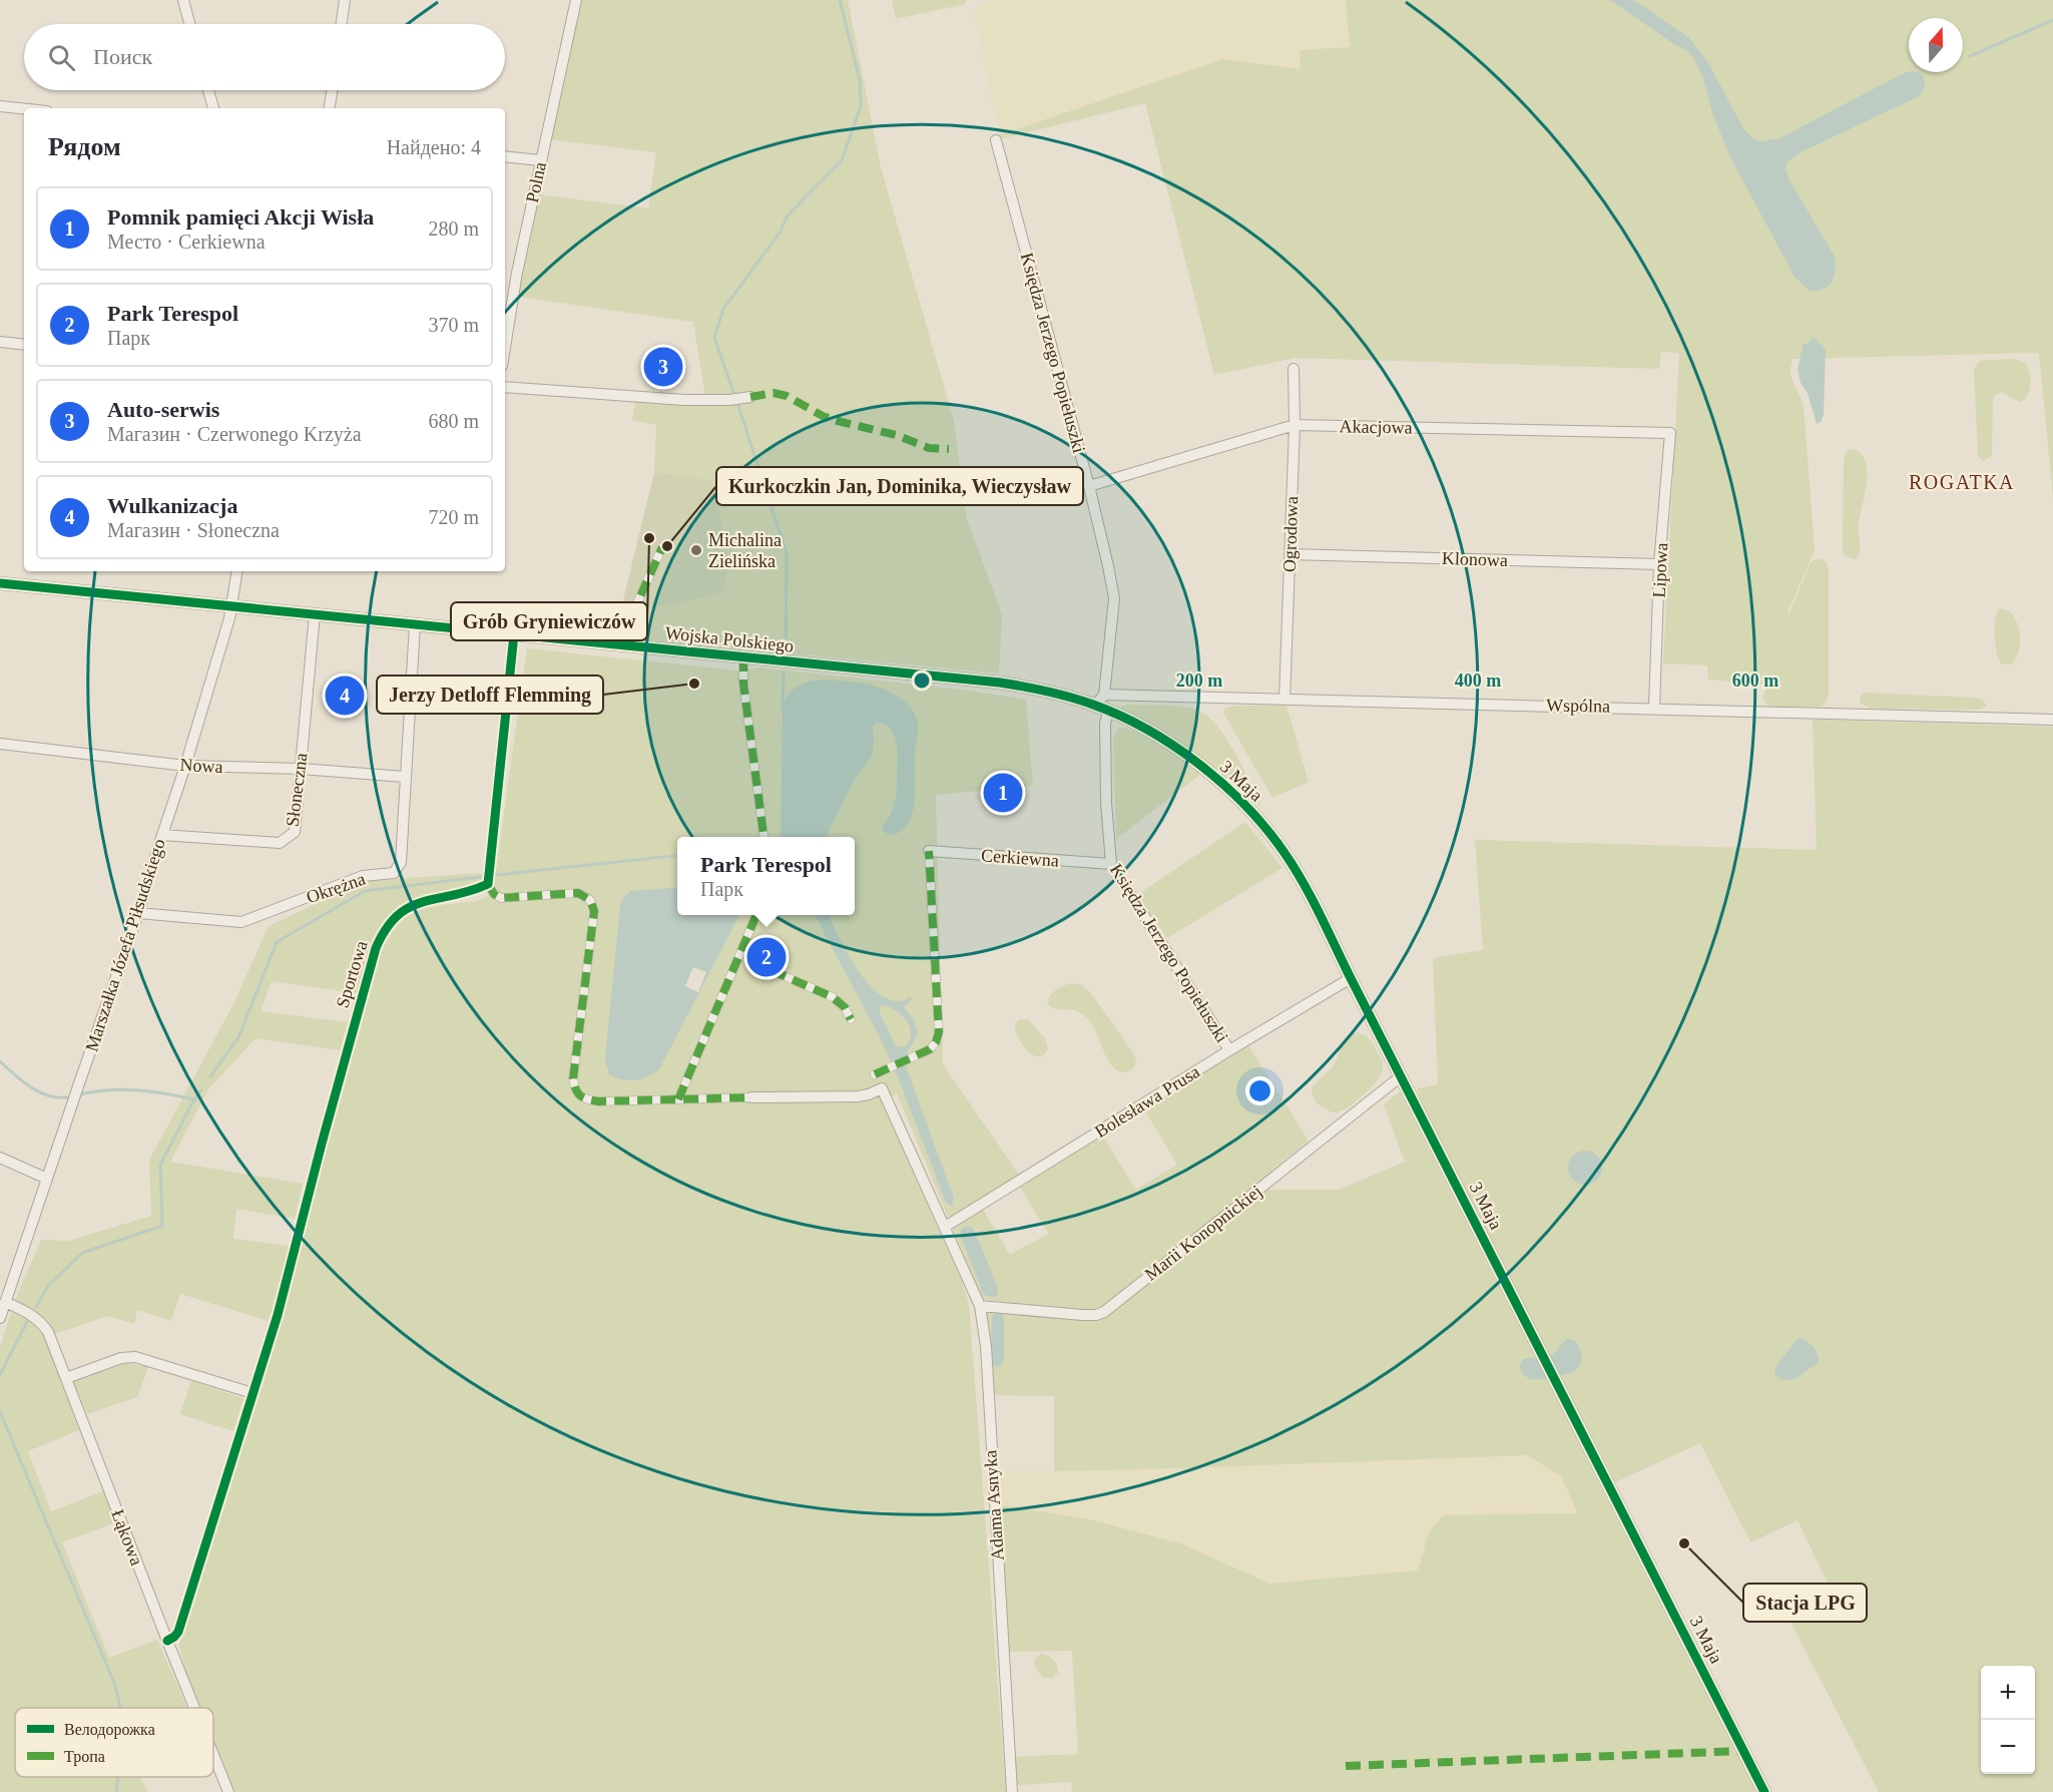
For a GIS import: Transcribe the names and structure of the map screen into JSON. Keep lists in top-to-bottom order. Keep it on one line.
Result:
{"streets":{"street":["Polna","Księdza Jerzego Popiełuszki","Akacjowa","Ogrodowa","Klonowa","Lipowa","Wojska Polskiego","Wspólna","Nowa","3 Maja","Słoneczna","Cerkiewna","Okrężna","Marszałka Józefa Piłsudskiego","Sportowa","Bolesława Prusa","Marii Konopnickiej","Adama Asnyka","Łąkowa"]},"crossings":[["Księdza Jerzego Popiełuszki","Akacjowa"],["Księdza Jerzego Popiełuszki","Wspólna"],["Księdza Jerzego Popiełuszki","3 Maja"],["Księdza Jerzego Popiełuszki","Cerkiewna"],["Księdza Jerzego Popiełuszki","Bolesława Prusa"],["Akacjowa","Ogrodowa"],["Akacjowa","Lipowa"],["Ogrodowa","Klonowa"],["Ogrodowa","Wspólna"],["Klonowa","Lipowa"],["Lipowa","Wspólna"],["Wojska Polskiego","3 Maja"],["Wojska Polskiego","Słoneczna"],["Wojska Polskiego","Okrężna"],["Wojska Polskiego","Marszałka Józefa Piłsudskiego"],["Nowa","Słoneczna"],["Nowa","Okrężna"],["Nowa","Marszałka Józefa Piłsudskiego"],["3 Maja","Bolesława Prusa"],["3 Maja","Marii Konopnickiej"],["Słoneczna","Marszałka Józefa Piłsudskiego"],["Okrężna","Marszałka Józefa Piłsudskiego"],["Marszałka Józefa Piłsudskiego","Łąkowa"],["Sportowa","Łąkowa"],["Bolesława Prusa","Adama Asnyka"],["Marii Konopnickiej","Adama Asnyka"]],"districts":["ROGATKA"],"places":["Grób Gryniewiczów","Kurkoczkin Jan, Dominika, Wieczysław","Michalina Zielińska","Jerzy Detloff Flemming","Stacja LPG"],"legend":["Велодорожка","Тропа"],"north":"top","page":{"search":"Поиск","heading":["Рядом","Найдено: 4"],"list":[{"mark":"1","name":"Pomnik pamięci Akcji Wisła","note":"Место · Cerkiewna","value":"280 m"},{"mark":"2","name":"Park Terespol","note":"Парк","value":"370 m"},{"mark":"3","name":"Auto-serwis","note":"Магазин · Czerwonego Krzyża","value":"680 m"},{"mark":"4","name":"Wulkanizacja","note":"Магазин · Słoneczna","value":"720 m"}],"pins":["3","4","1","2"],"popup":["Park Terespol","Парк"],"map_buttons":["+","−"]},"rings":["200 m","400 m","600 m"]}
